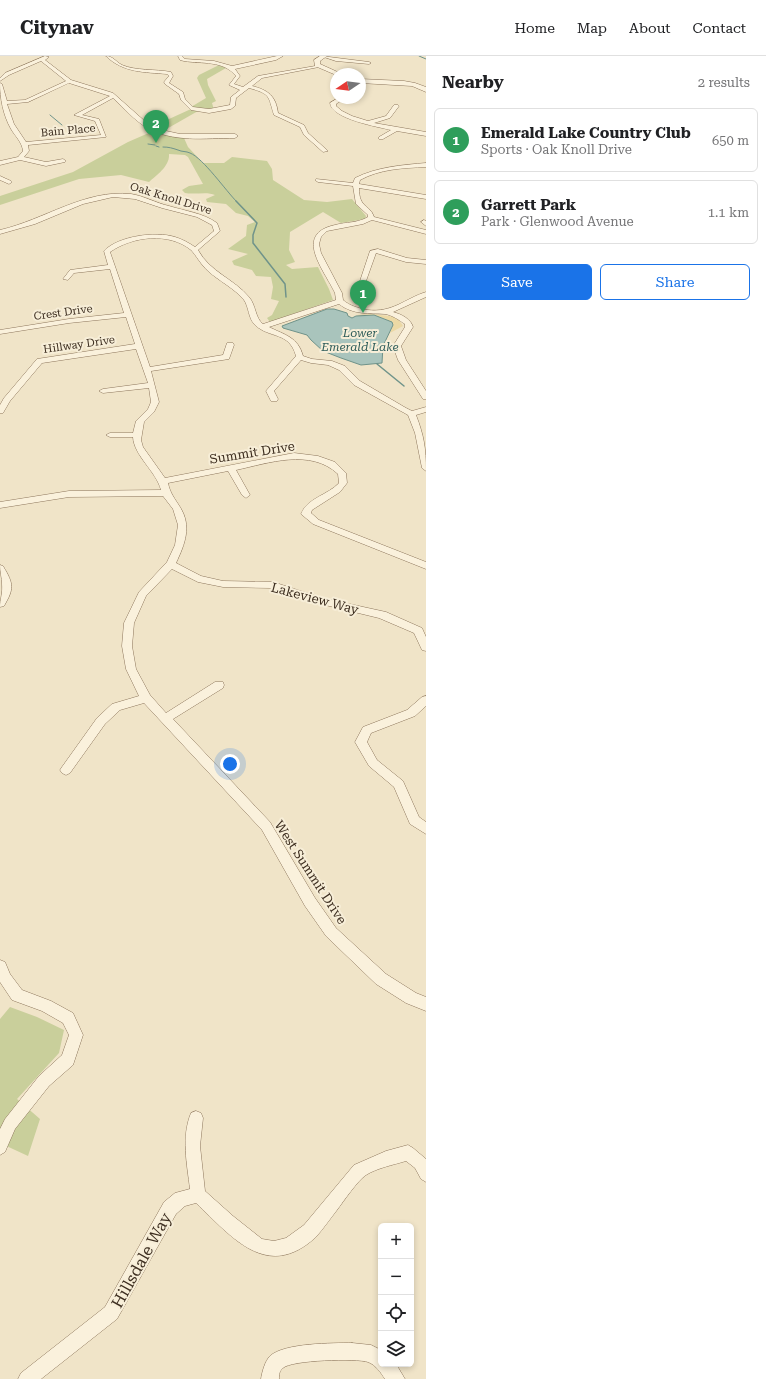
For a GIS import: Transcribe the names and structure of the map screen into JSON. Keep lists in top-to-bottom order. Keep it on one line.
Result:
{"streets":{"street":["Bain Place","Oak Knoll Drive","Crest Drive","Hillway Drive","Summit Drive","Lakeview Way","West Summit Drive","Hillsdale Way"]},"crossings":[["Lakeview Way","West Summit Drive"]],"water":["Lower Emerald Lake"],"north":"left","page":{"header":"Citynav","nav":["Home","Map","About","Contact"],"heading":["Nearby","2 results"],"list":[{"mark":"1","name":"Emerald Lake Country Club","note":"Sports · Oak Knoll Drive","value":"650 m"},{"mark":"2","name":"Garrett Park","note":"Park · Glenwood Avenue","value":"1.1 km"}],"pins":["2","1"],"buttons":["Save","Share"],"map_buttons":["+","−"]}}
